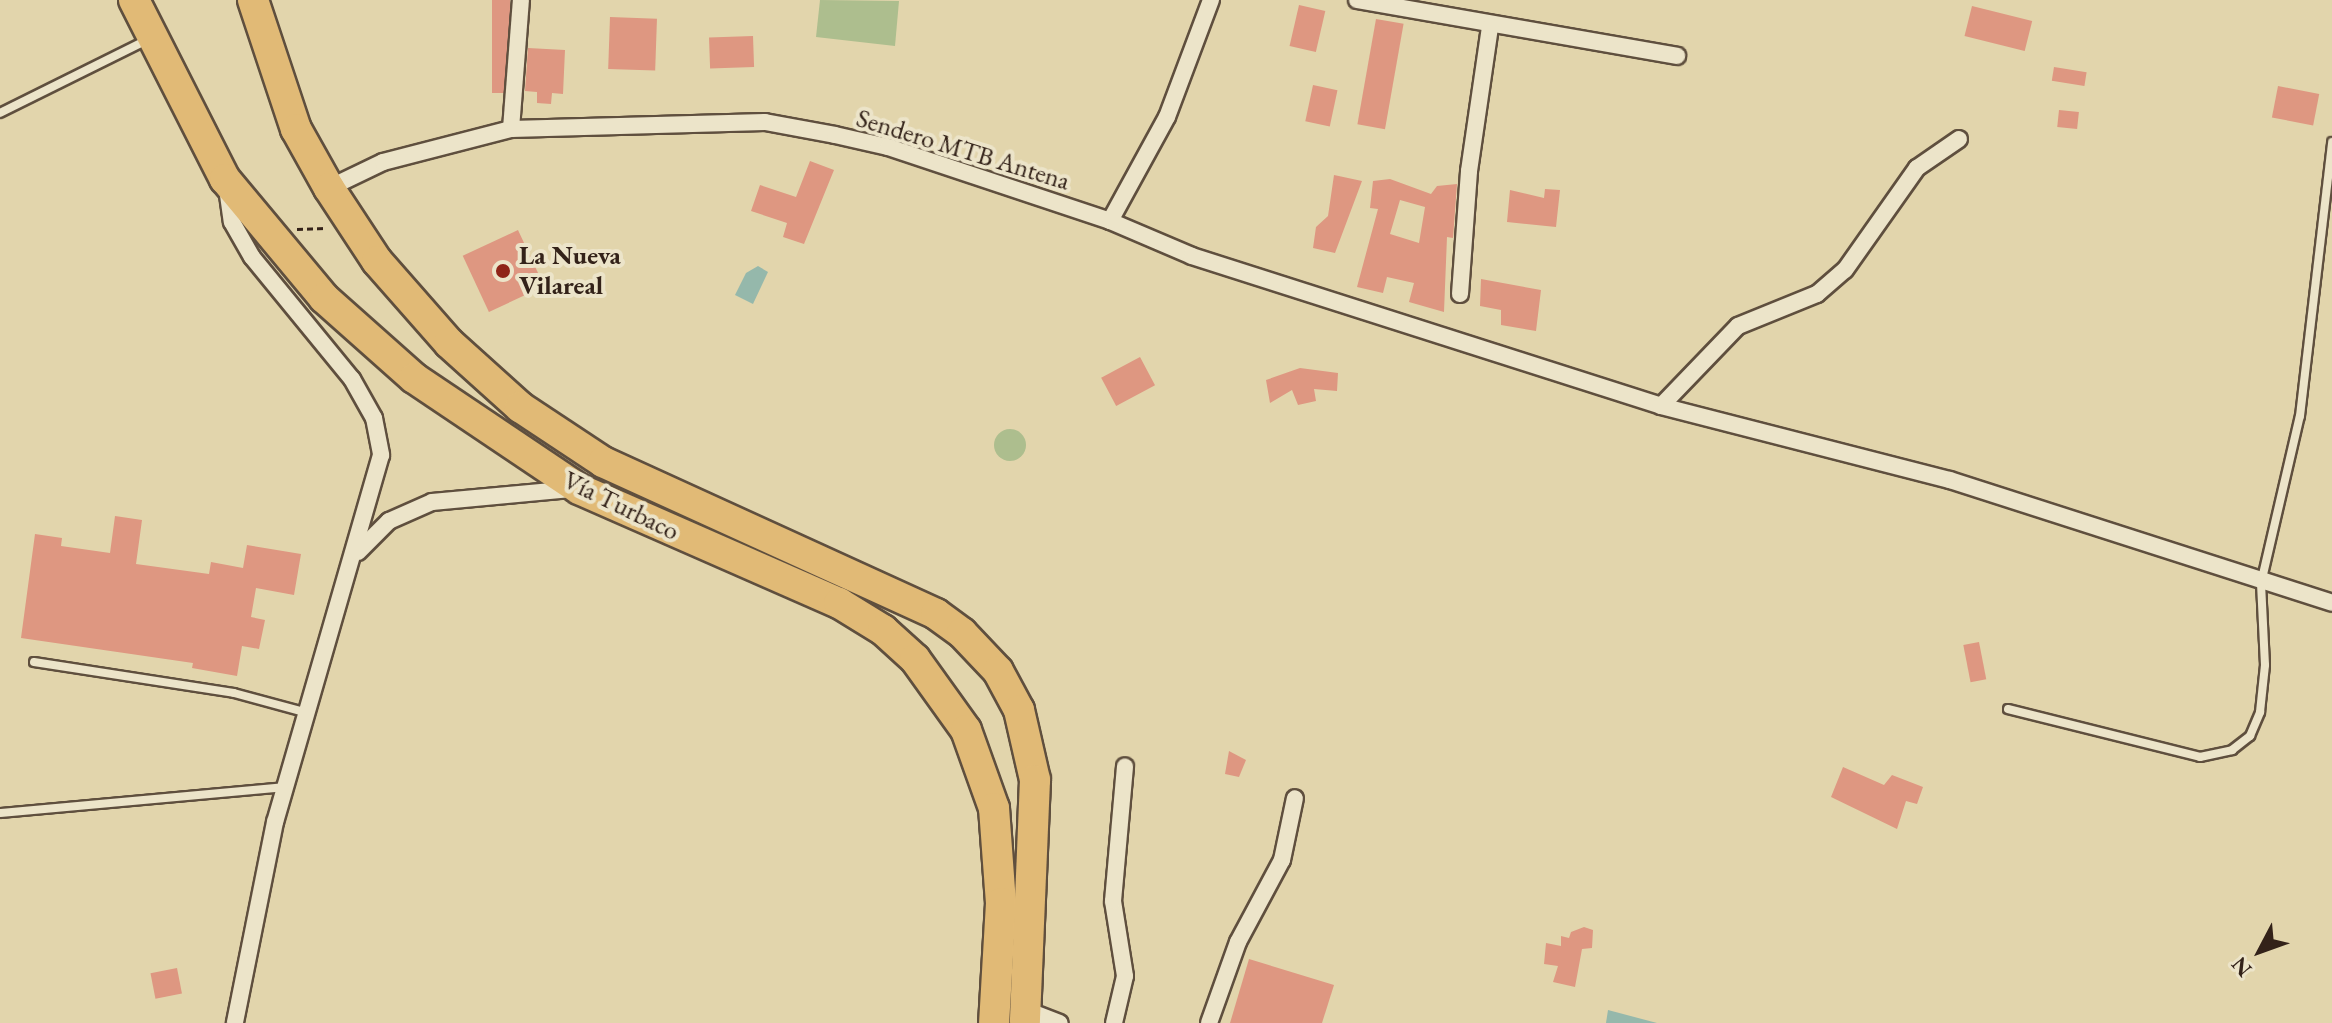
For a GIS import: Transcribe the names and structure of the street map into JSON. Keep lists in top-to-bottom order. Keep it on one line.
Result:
{"streets":{"highway":["Vía Turbaco"],"street":["Sendero MTB Antena"]},"crossings":[["Sendero MTB Antena","Vía Turbaco"]],"places":["La Nueva Vilareal"],"north":"bottom left"}
